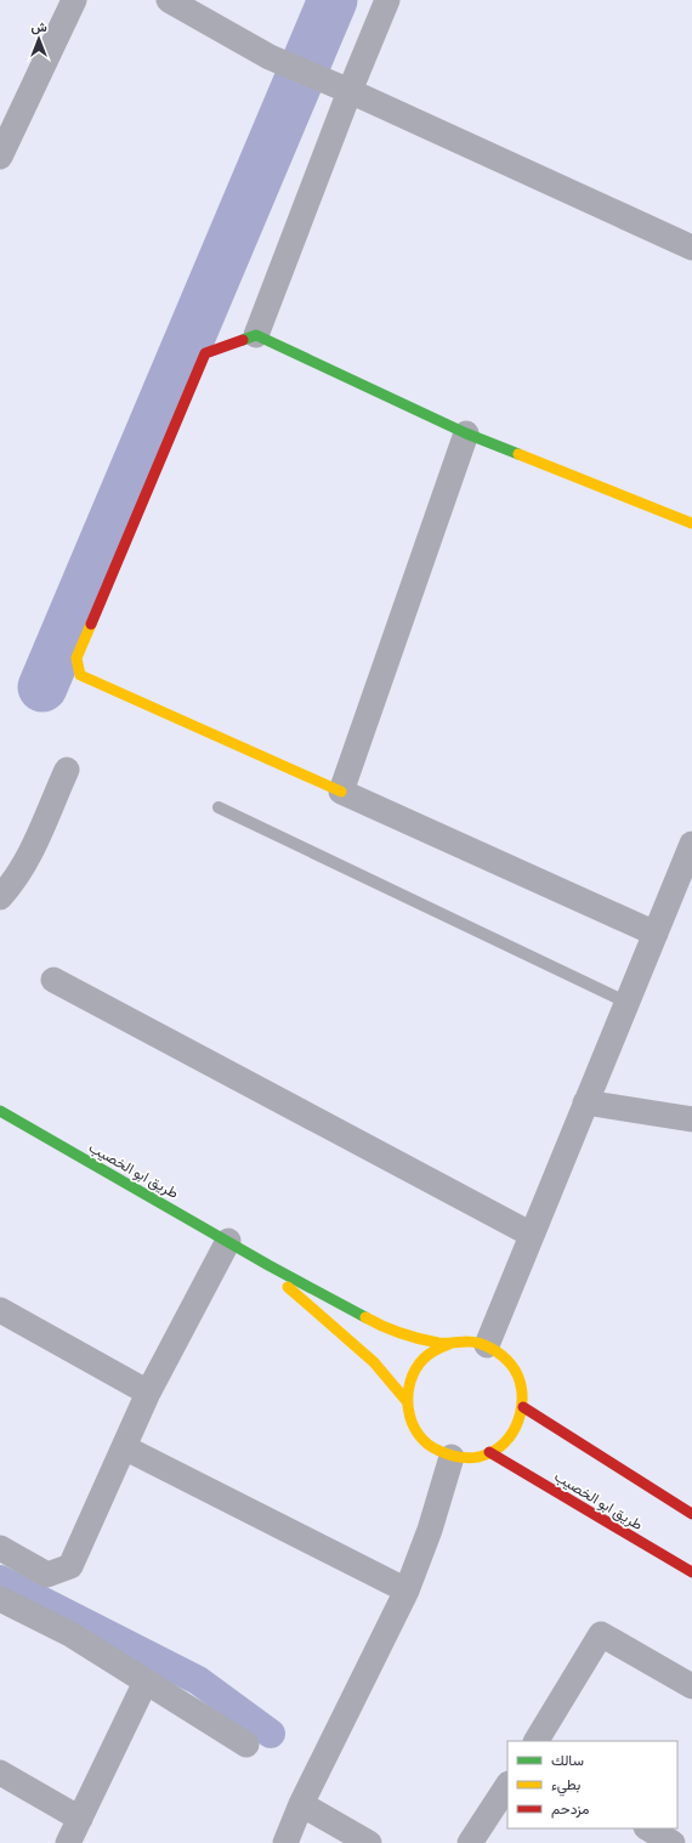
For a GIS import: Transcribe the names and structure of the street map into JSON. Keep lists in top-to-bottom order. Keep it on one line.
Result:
{"streets":{"main road":["طريق ابو الخصيب"]},"legend":["سالك","بطيء","مزدحم"],"north":"top"}
